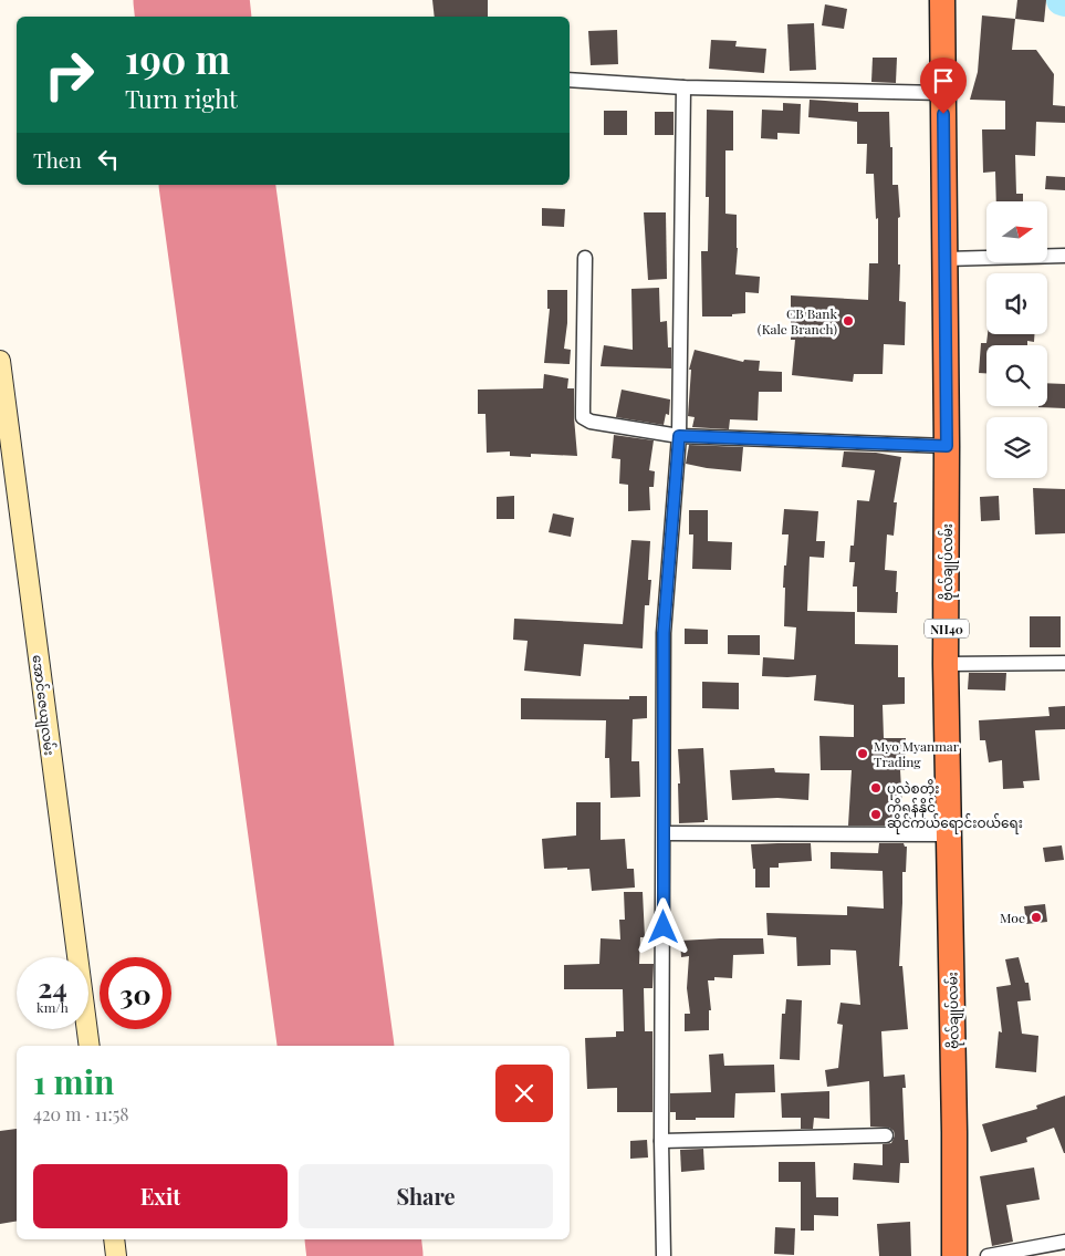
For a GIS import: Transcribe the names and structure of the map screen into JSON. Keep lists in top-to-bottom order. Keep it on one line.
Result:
{"streets":{"highway":["ဗိုလ်ချုပ်လမ်း","NH40"],"street":["အောင်ဇေယျလမ်း"]},"places":["CB Bank (Kale Branch)","Myo Myanmar Trading","ပုလဲစတိုး","ကိုရန်နိုင် ဆိုင်ကယ်ရောင်းဝယ်ရေး","Moe"],"north":"right","page":{"turn":["190 m","Turn right"],"then":"Then","speed":"24 km/h","limit":"30","heading":["1 min","420 m · 11:58"],"buttons":["Exit","Share"]}}
